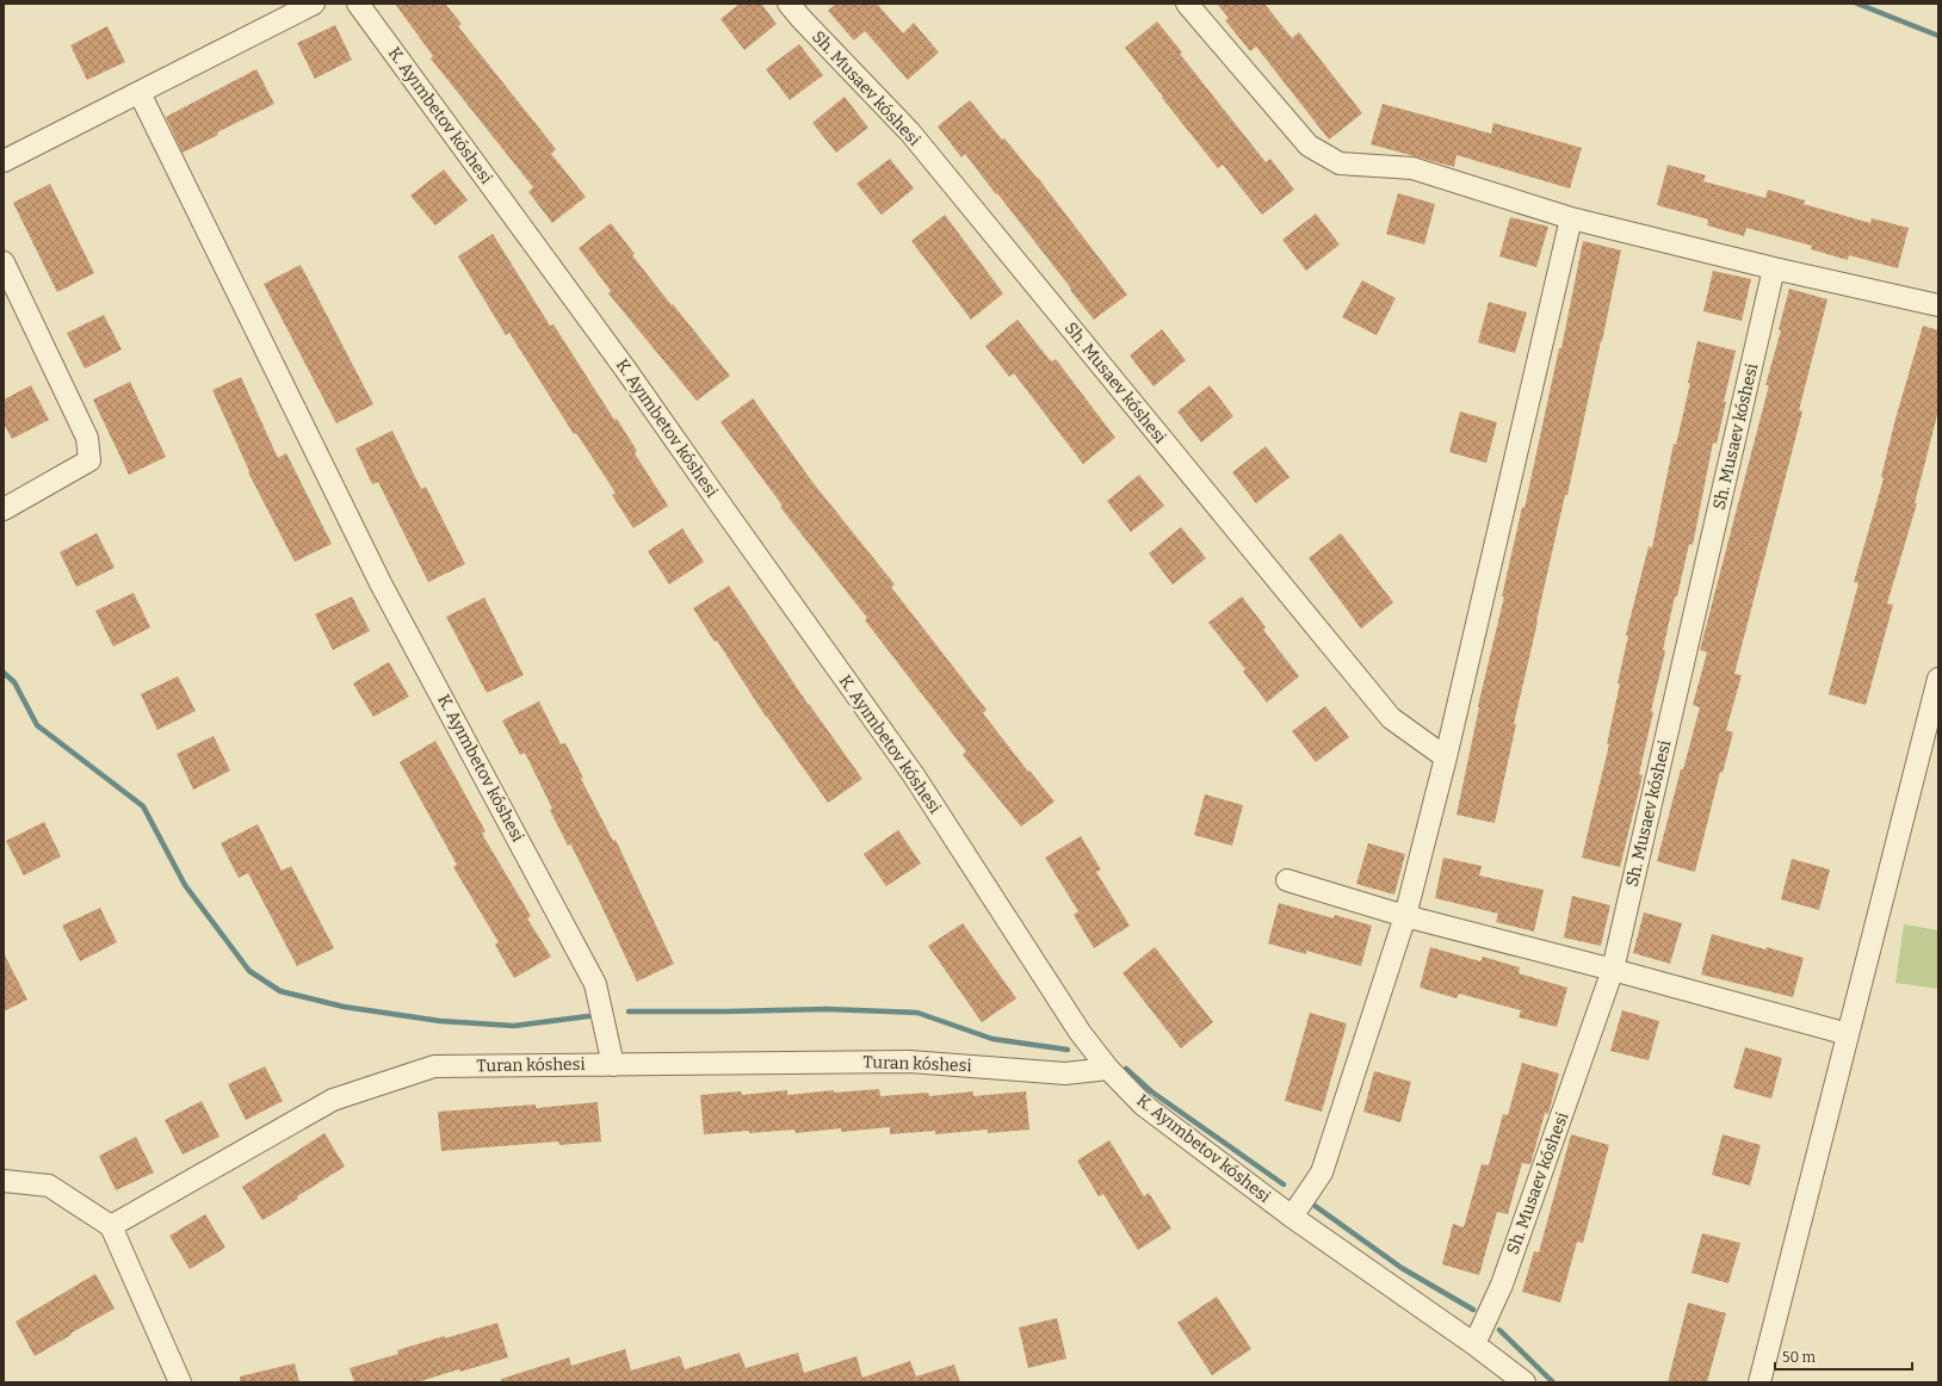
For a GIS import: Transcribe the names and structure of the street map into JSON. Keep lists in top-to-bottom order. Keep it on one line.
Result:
{"streets":{"street":["Sh. Musaev kóshesi","K. Ayımbetov kóshesi","Turan kóshesi"]},"crossings":[["Sh. Musaev kóshesi","K. Ayımbetov kóshesi"],["K. Ayımbetov kóshesi","Turan kóshesi"]],"scale_bar":"50 m"}
